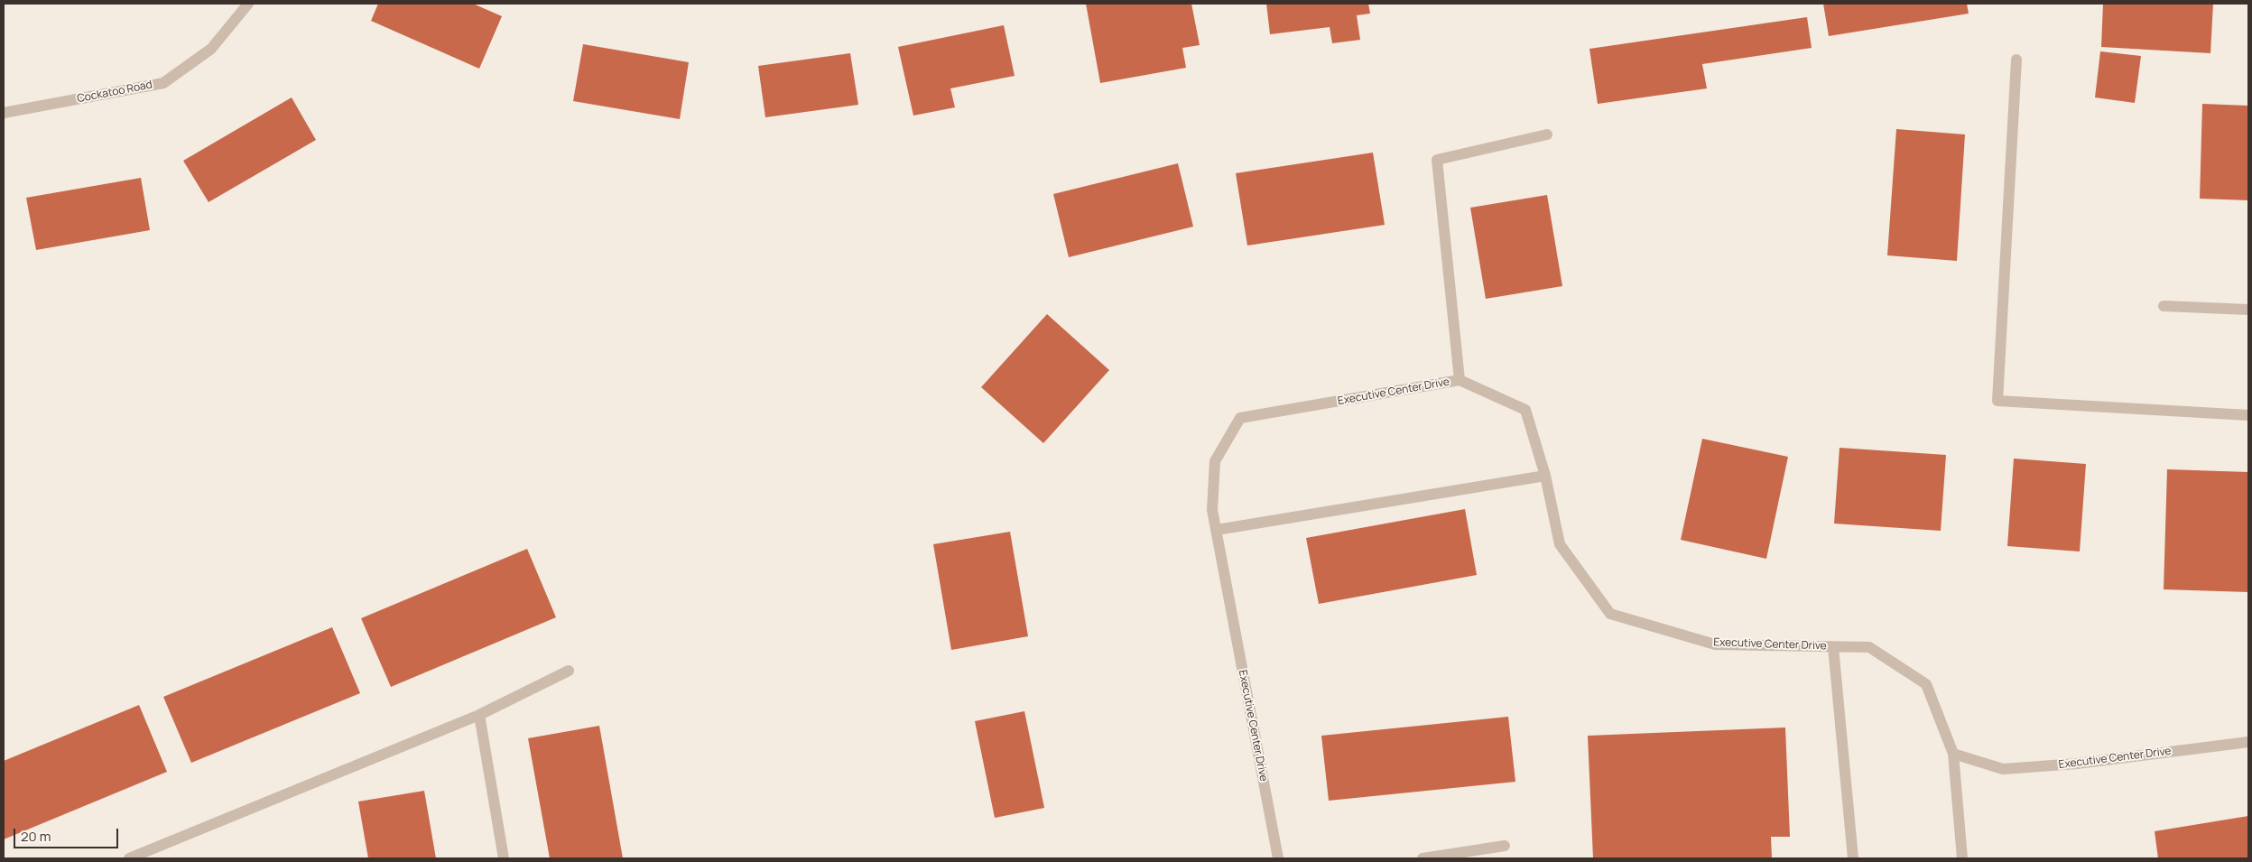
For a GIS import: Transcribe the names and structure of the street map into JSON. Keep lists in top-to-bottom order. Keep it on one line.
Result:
{"streets":{"street":["Cockatoo Road","Executive Center Drive"]},"scale_bar":"20 m"}
